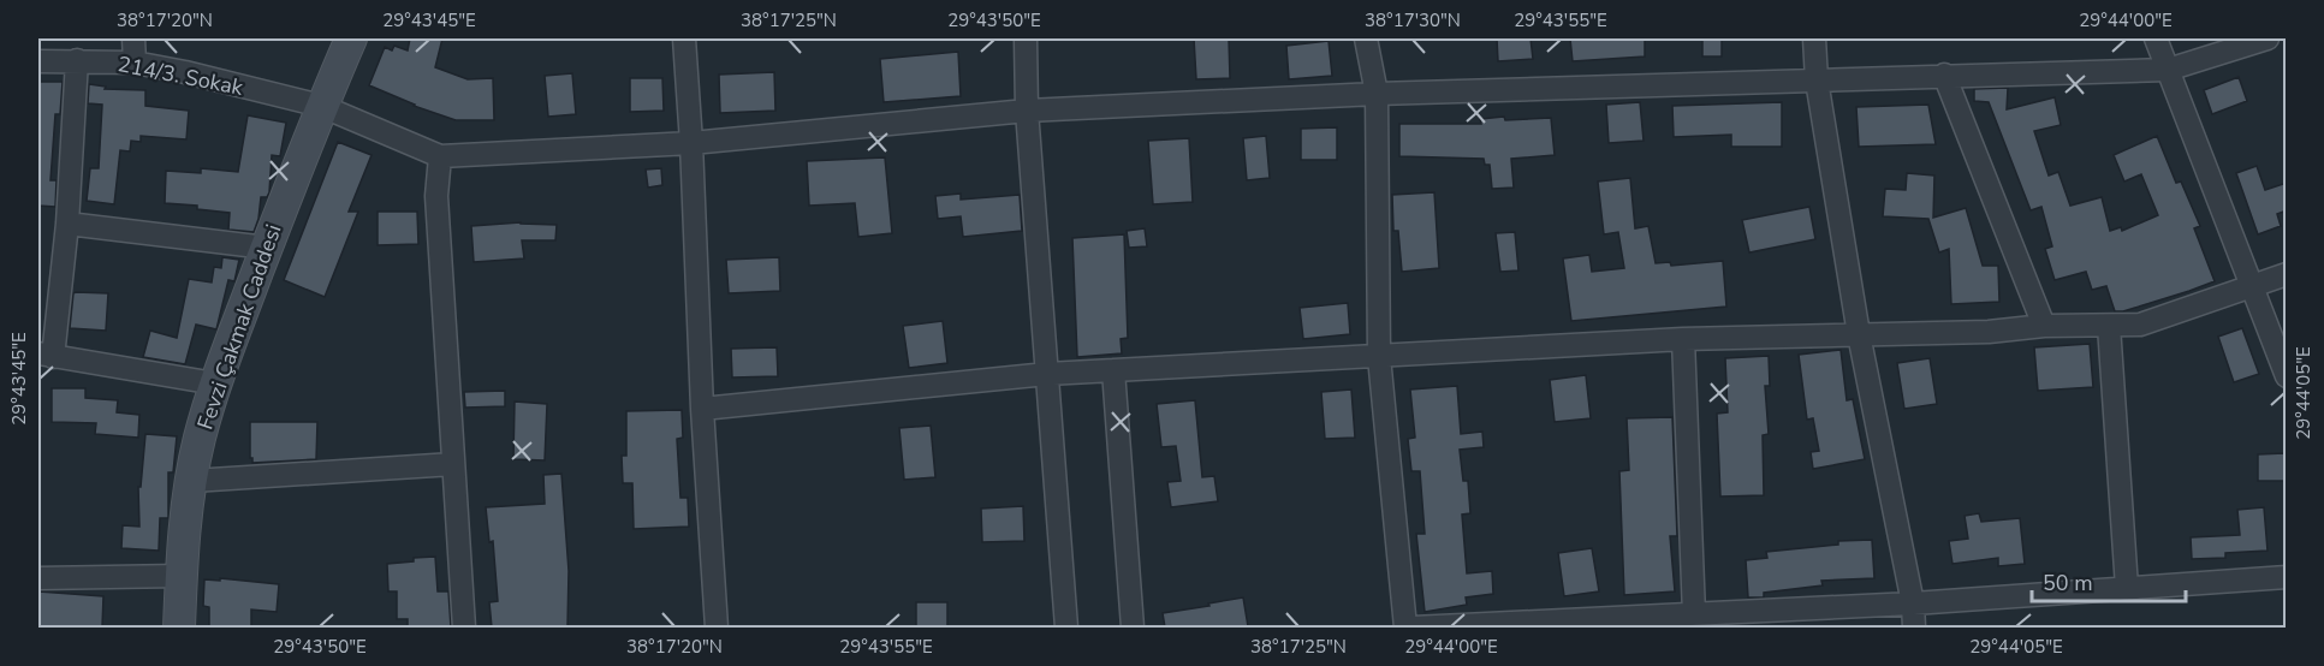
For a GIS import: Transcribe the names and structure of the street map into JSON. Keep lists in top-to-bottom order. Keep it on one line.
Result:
{"streets":{"main road":["Fevzi Çakmak Caddesi"],"street":["214/3. Sokak"]},"crossings":[["214/3. Sokak","Fevzi Çakmak Caddesi"]],"scale_bar":"50 m","coordinates":["38°17'20\"N","29°43'45\"E","38°17'25\"N","29°43'50\"E","38°17'30\"N","29°43'55\"E","29°44'00\"E","29°44'05\"E"]}
